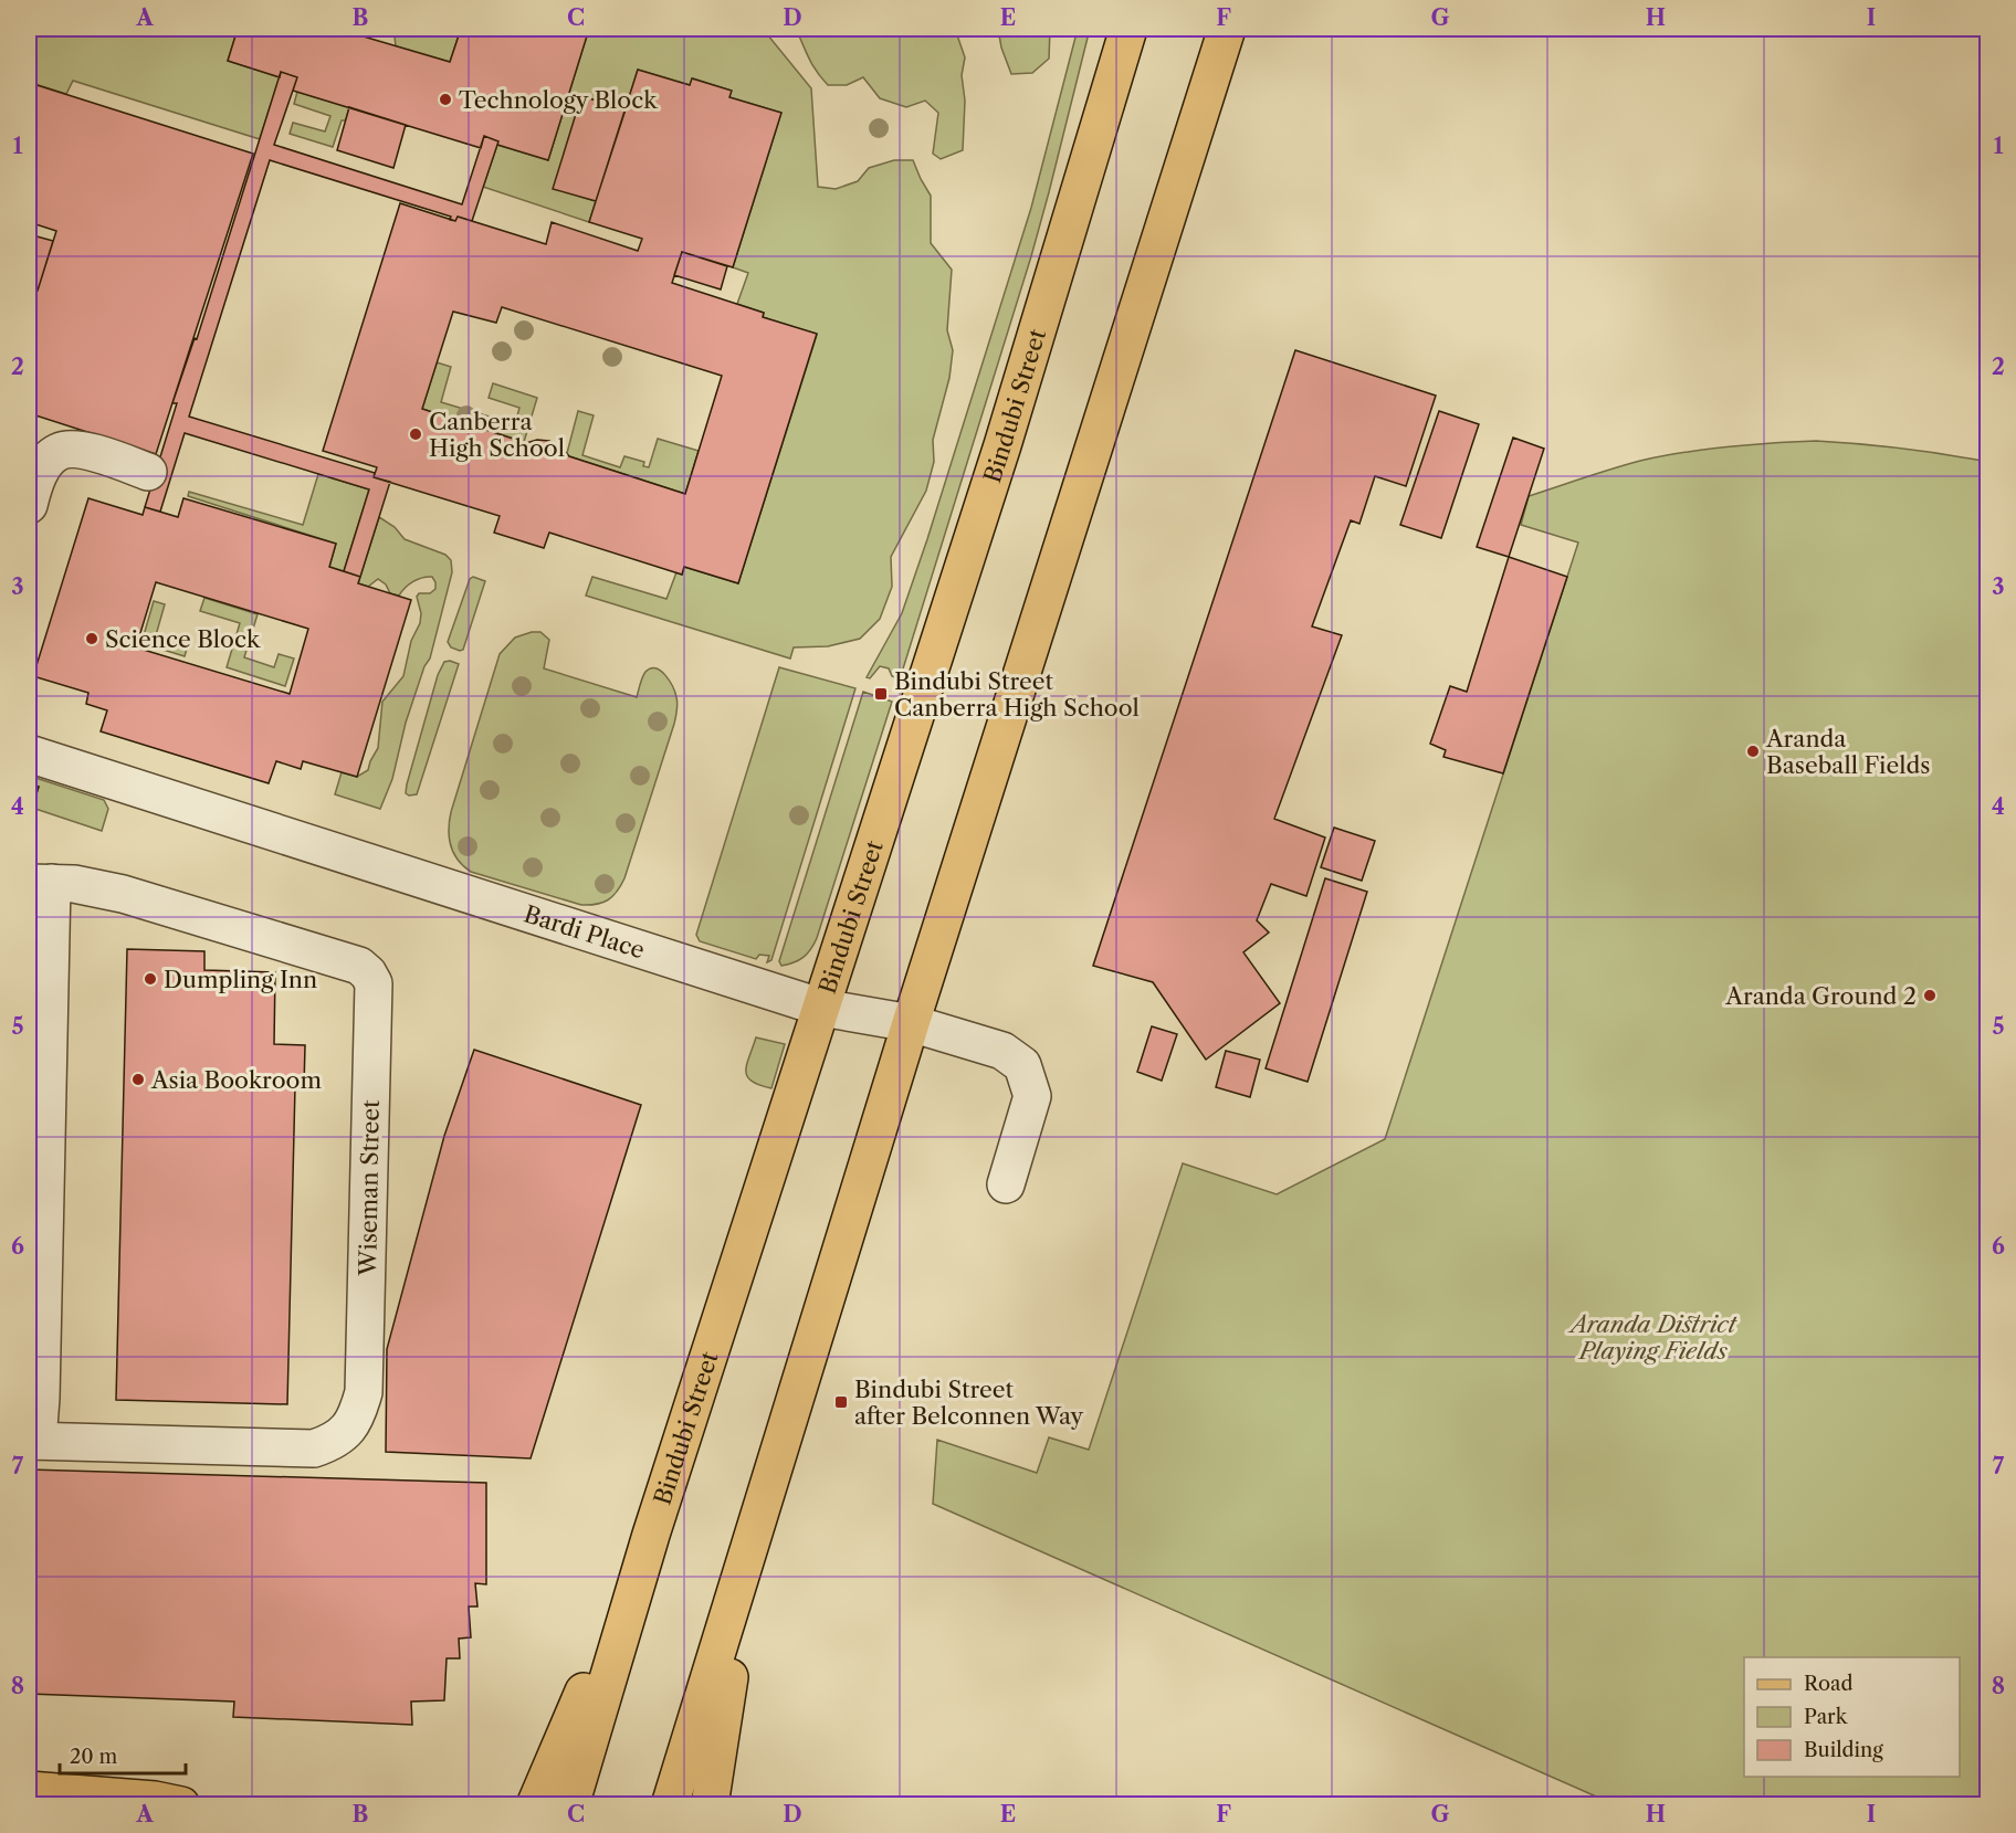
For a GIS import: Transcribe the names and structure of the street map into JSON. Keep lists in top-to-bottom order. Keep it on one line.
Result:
{"streets":{"main road":["Bindubi Street"],"street":["Bardi Place","Wiseman Street"]},"crossings":[["Bindubi Street","Bardi Place"]],"parks":["Aranda District Playing Fields"],"places":{"other":["Technology Block","Canberra High School","Science Block","Aranda Baseball Fields","Dumpling Inn","Aranda Ground 2","Asia Bookroom"],"transit":["Bindubi Street Canberra High School","Bindubi Street after Belconnen Way"]},"legend":["Road","Park","Building"],"scale_bar":"20 m","grid":{"columns":["A","B","C","D","E","F","G","H","I"],"rows":["1","2","3","4","5","6","7","8"]}}
